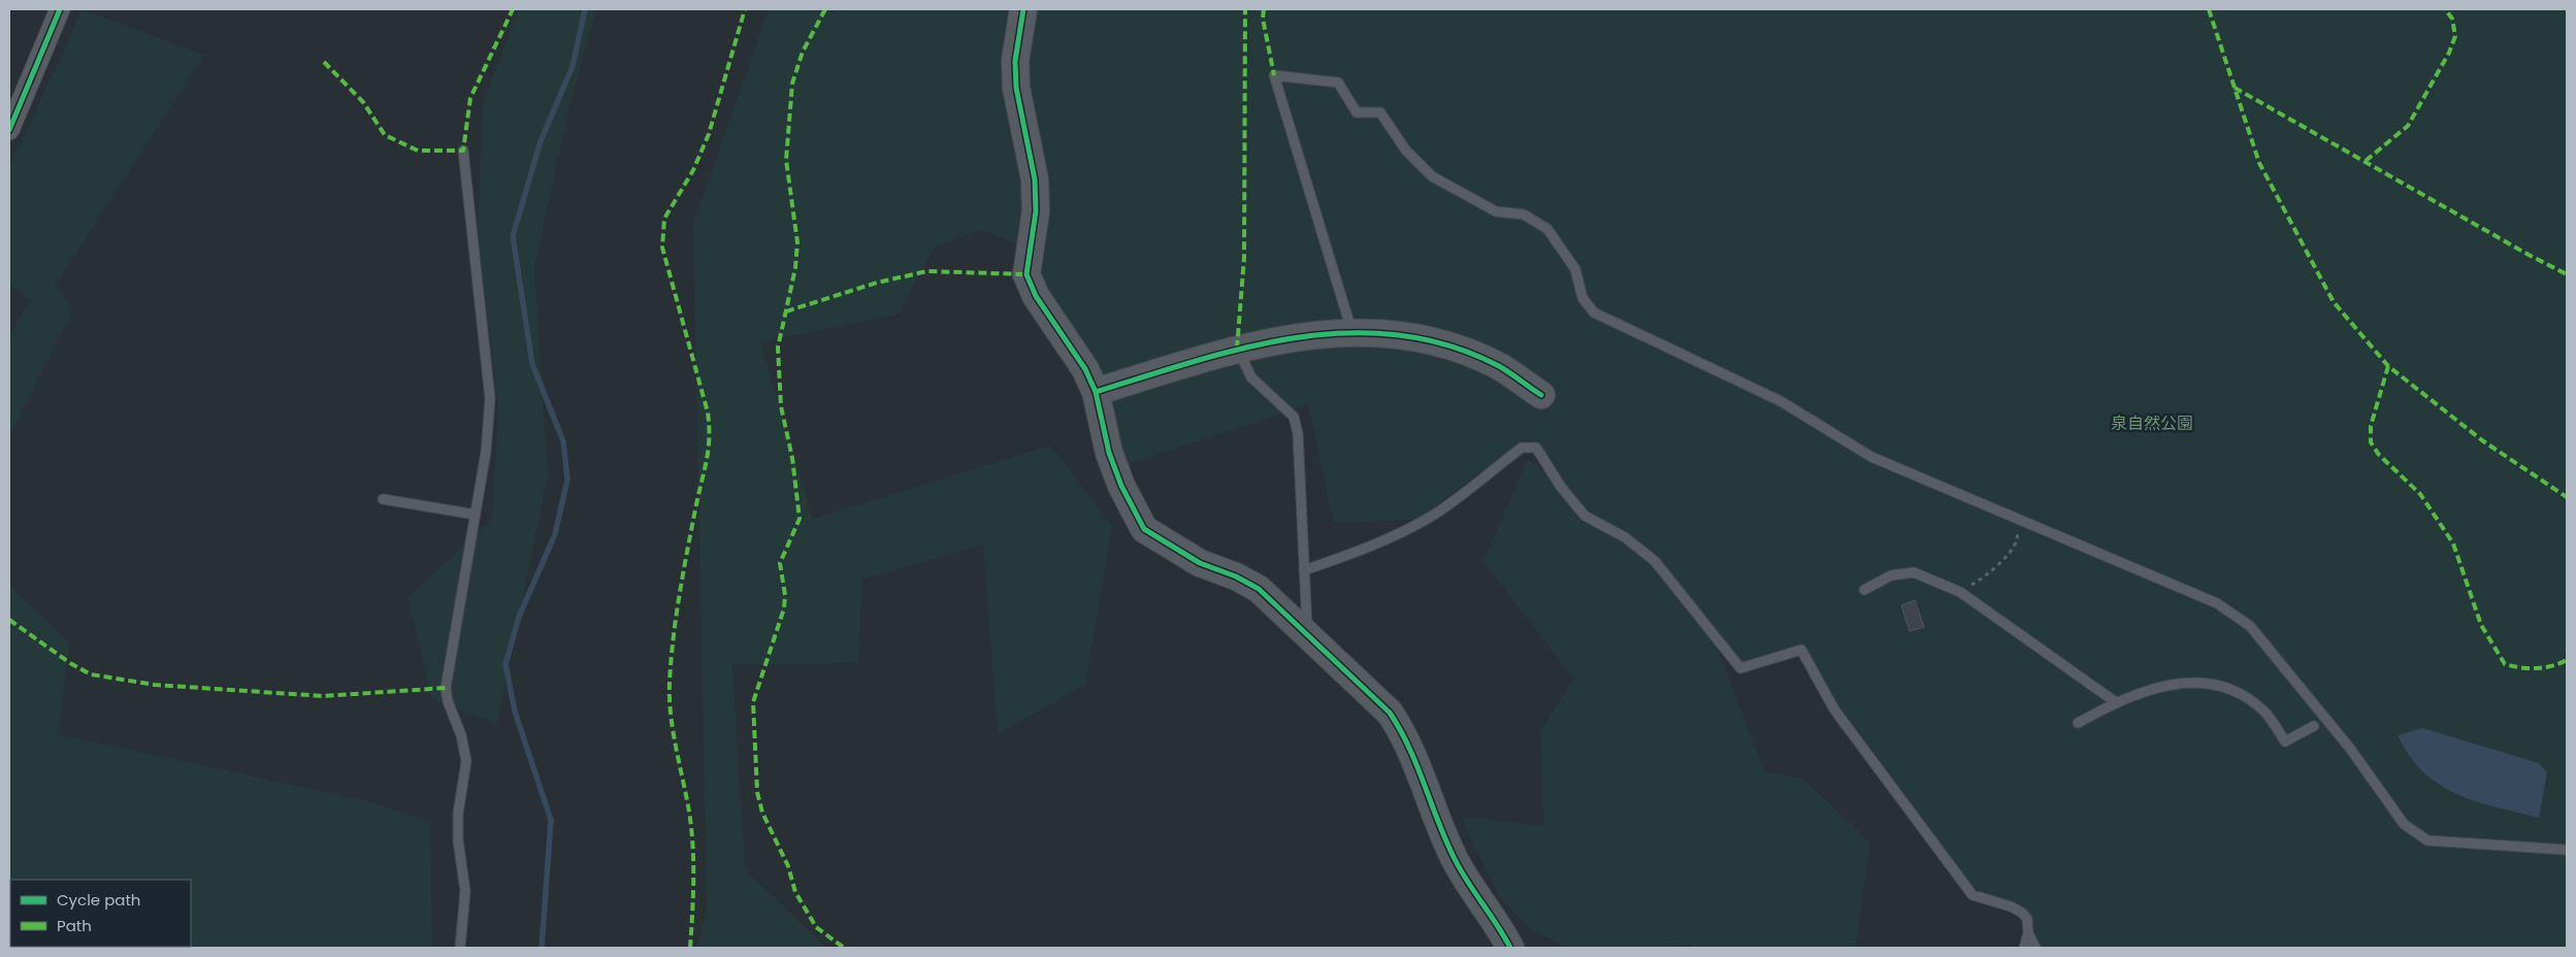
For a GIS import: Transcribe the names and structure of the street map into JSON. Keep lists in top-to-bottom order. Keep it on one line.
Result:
{"parks":["泉自然公園"],"legend":["Cycle path","Path"]}
